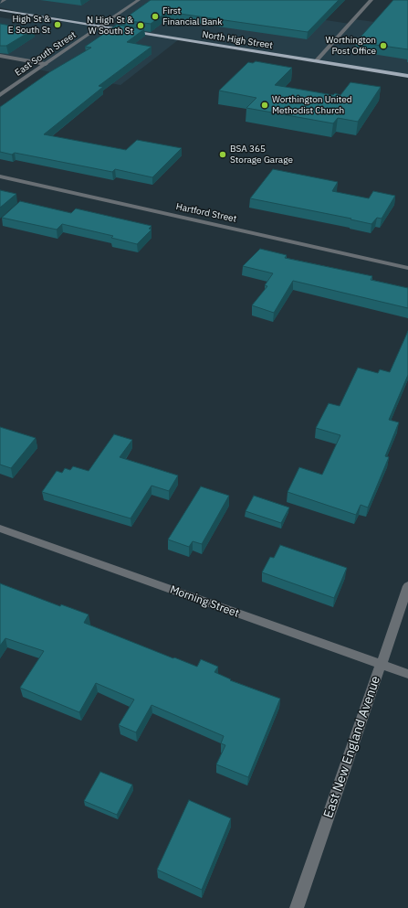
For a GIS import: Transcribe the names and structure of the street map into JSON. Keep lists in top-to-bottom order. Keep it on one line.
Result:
{"streets":{"main road":["North High Street"],"street":["East South Street","Hartford Street","Morning Street","East New England Avenue"]},"crossings":[["North High Street","East South Street"],["Morning Street","East New England Avenue"]],"places":["First Financial Bank","High St & E South St","N High St & W South St","Worthington Post Office","Worthington United Methodist Church","BSA 365 Storage Garage"]}
